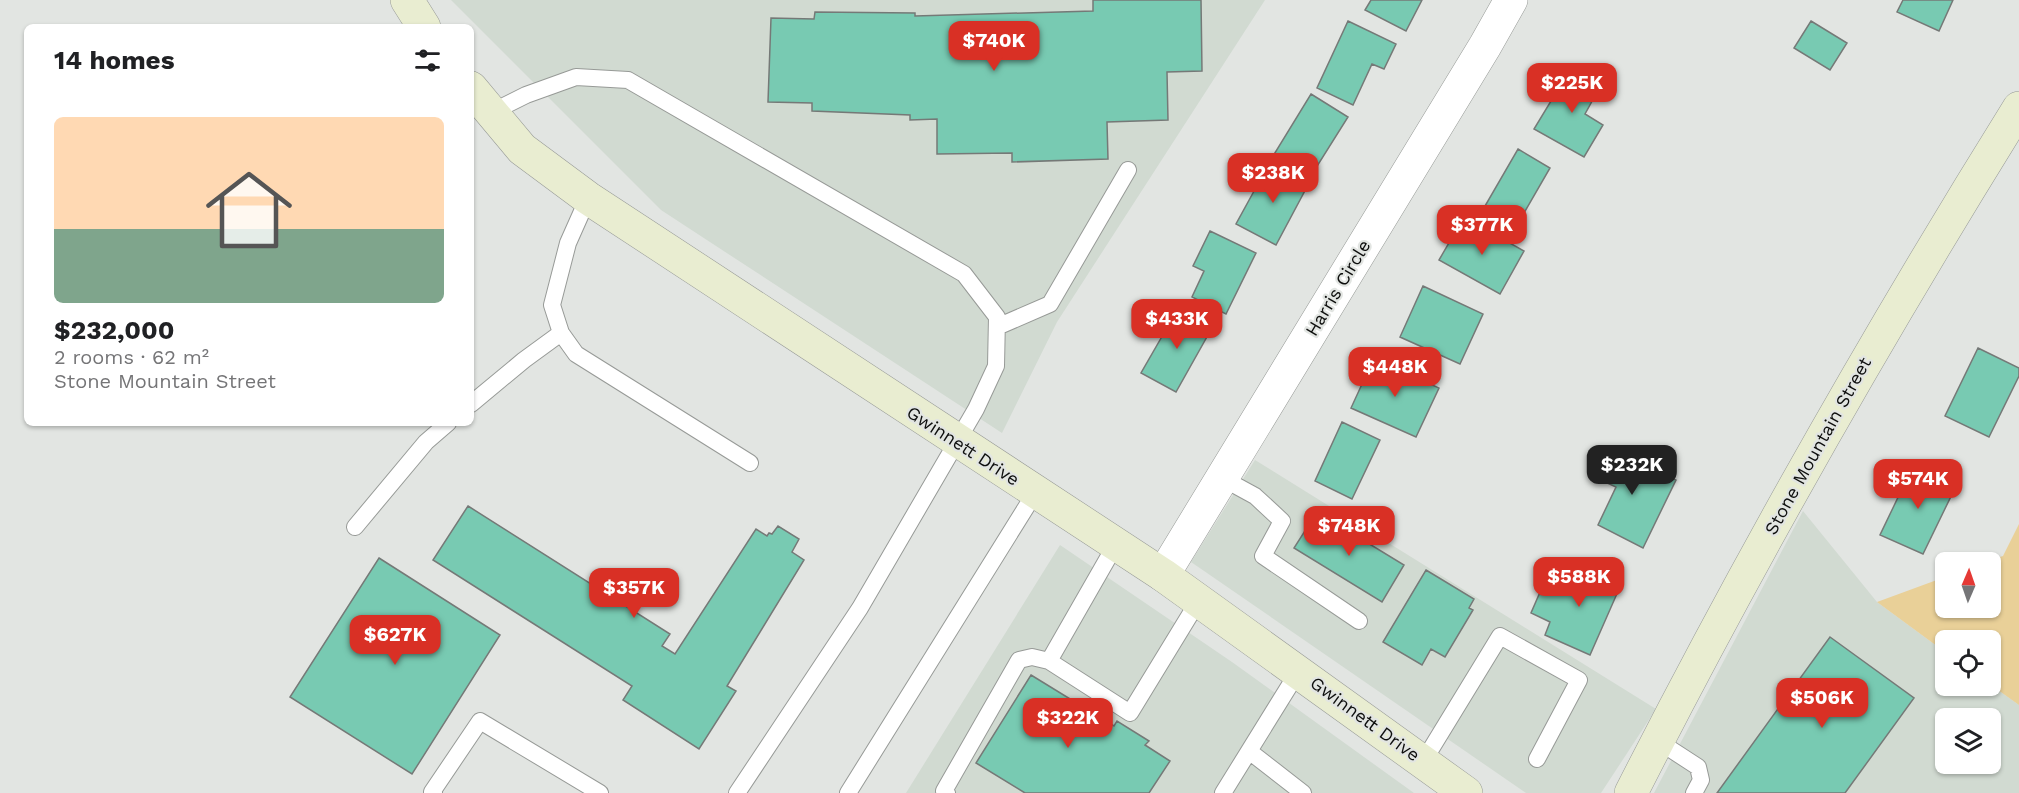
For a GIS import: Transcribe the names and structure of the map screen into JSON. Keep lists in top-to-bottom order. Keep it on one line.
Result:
{"streets":{"street":["Harris Circle","Gwinnett Drive","Stone Mountain Street"]},"crossings":[["Harris Circle","Gwinnett Drive"]],"north":"top","page":{"price":["$740K","$225K","$238K","$377K","$433K","$448K","$232K","$574K","$748K","$588K","$357K","$627K","$506K","$322K"],"heading":"14 homes","list":[{"name":"$232,000","note":"2 rooms · 62 m² · Stone Mountain Street"}]}}
